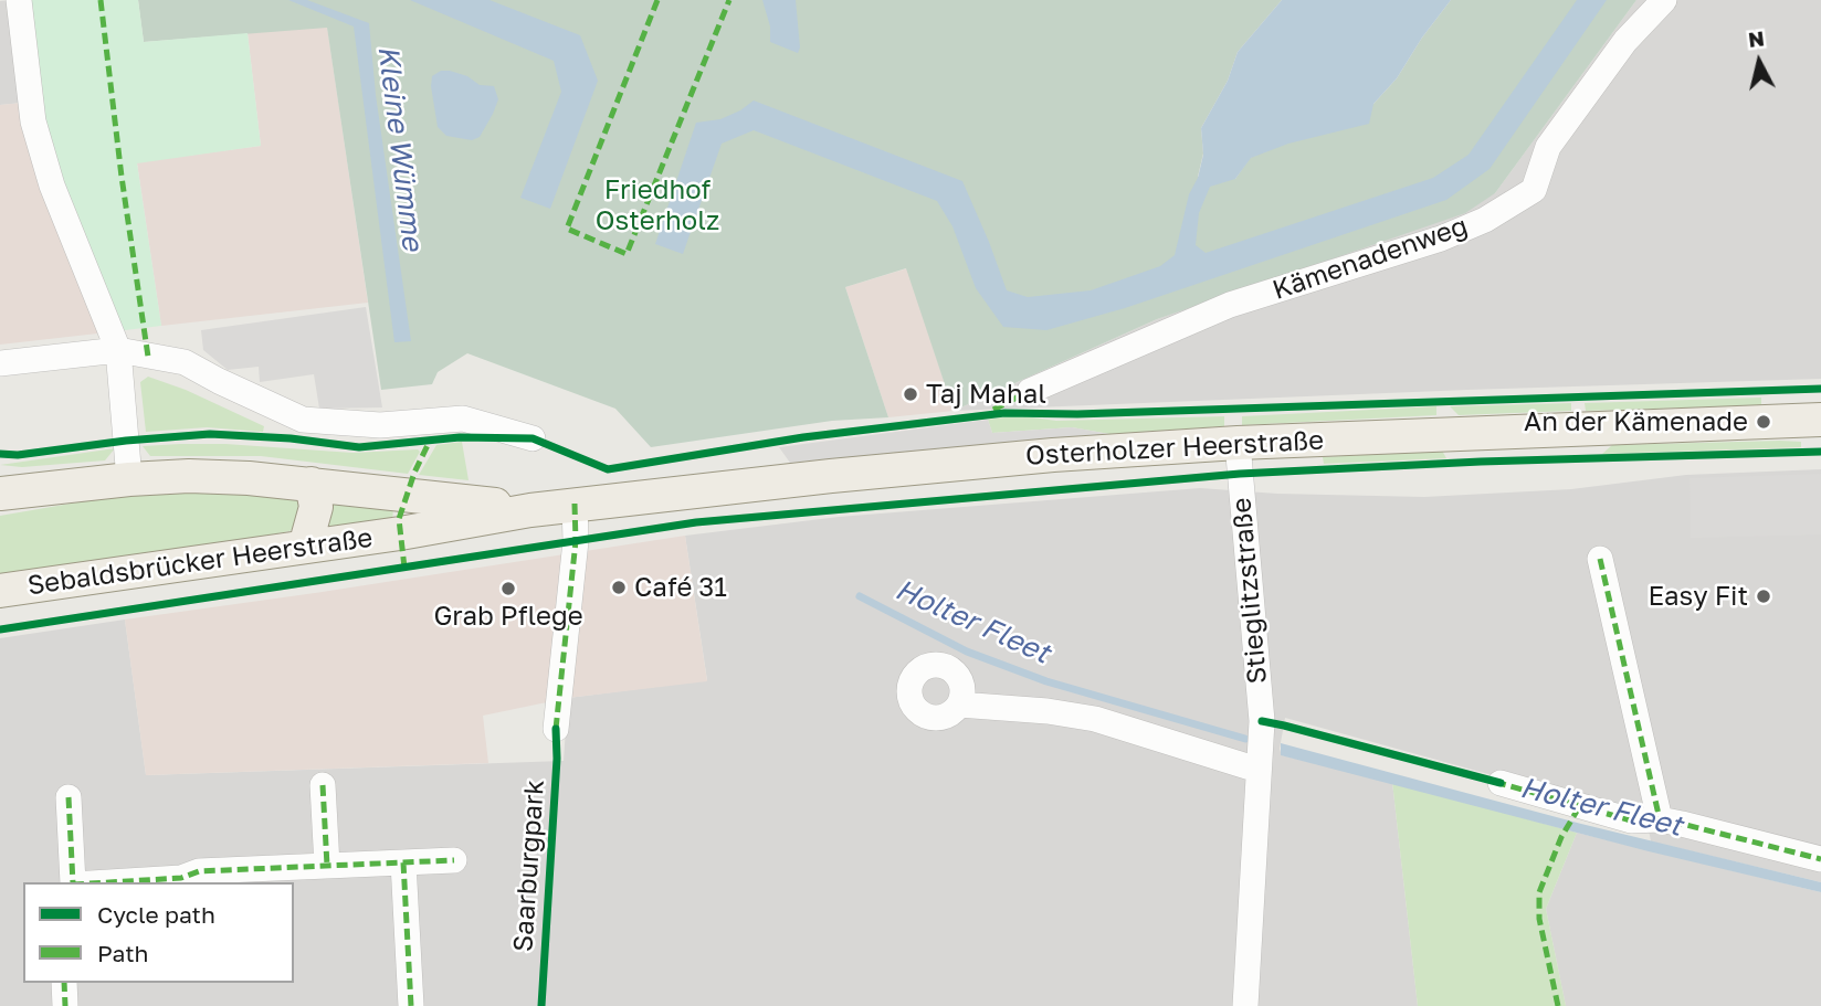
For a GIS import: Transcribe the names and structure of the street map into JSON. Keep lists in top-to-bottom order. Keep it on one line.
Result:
{"streets":{"main road":["Osterholzer Heerstraße","Sebaldsbrücker Heerstraße"],"street":["Kämenadenweg","Stieglitzstraße"],"cycle path":["Saarburgpark"]},"crossings":[["Osterholzer Heerstraße","Sebaldsbrücker Heerstraße"],["Osterholzer Heerstraße","Stieglitzstraße"]],"water":["Kleine Wümme","Holter Fleet"],"parks":["Friedhof Osterholz"],"places":["Taj Mahal","An der Kämenade","Café 31","Grab Pflege","Easy Fit"],"legend":["Cycle path","Path"],"north":"top"}
